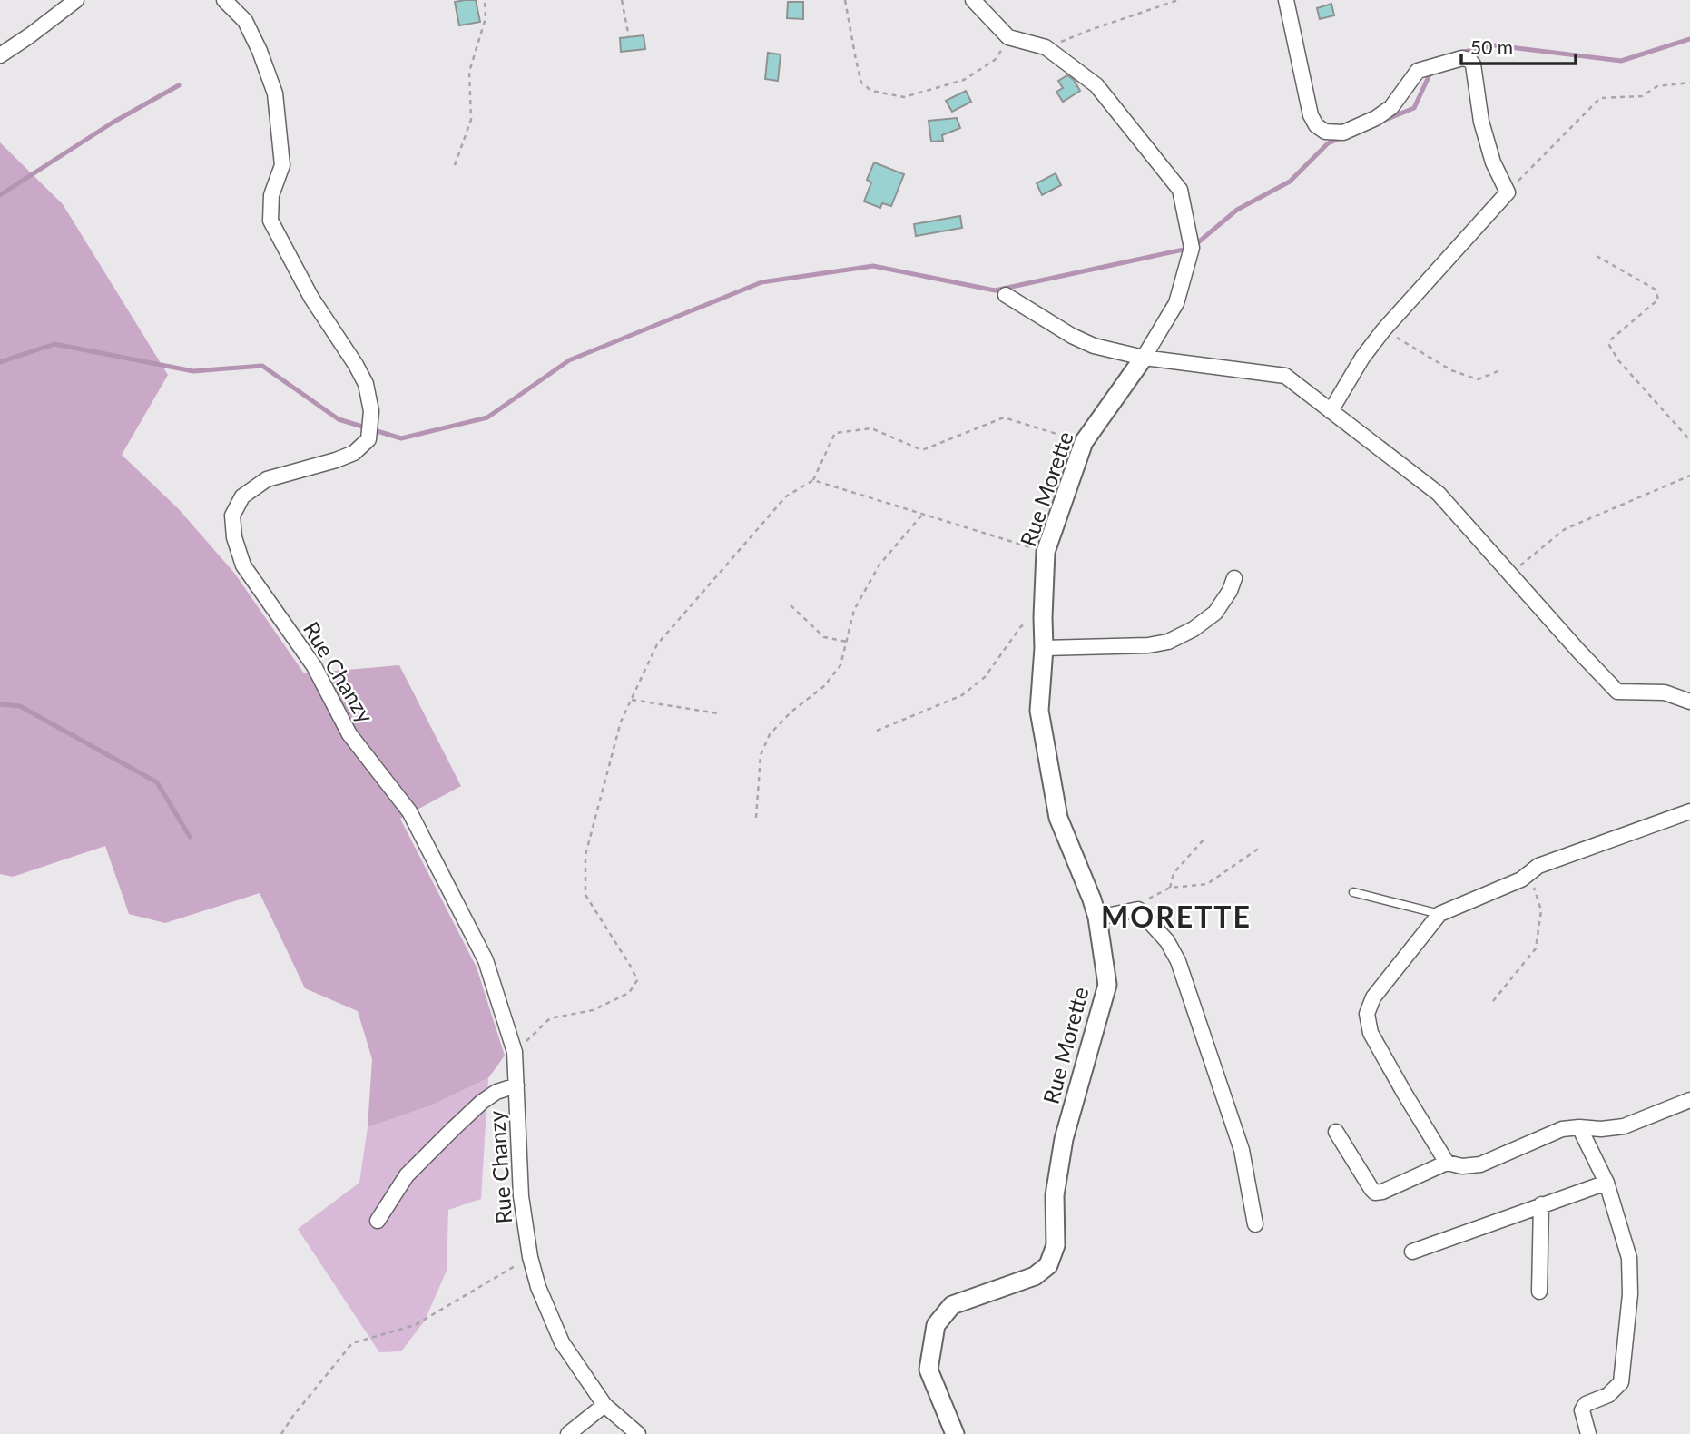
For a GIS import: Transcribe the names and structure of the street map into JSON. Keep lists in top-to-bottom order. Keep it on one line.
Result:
{"streets":{"street":["Rue Morette","Rue Chanzy"]},"districts":["MORETTE"],"scale_bar":"50 m"}
